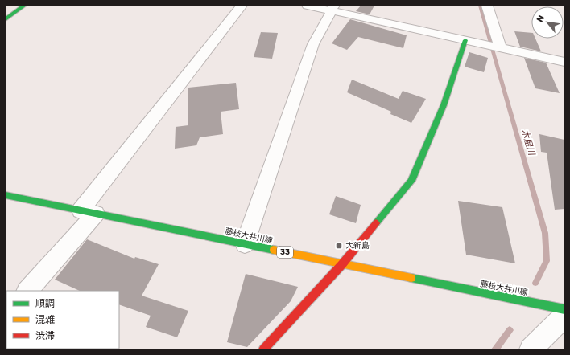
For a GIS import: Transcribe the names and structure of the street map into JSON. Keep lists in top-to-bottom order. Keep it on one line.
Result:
{"streets":{"street":["藤枝大井川線","33"]},"water":["木屋川"],"places":{"transit":["大新島"]},"legend":["順調","混雑","渋滞"],"north":"top left"}
